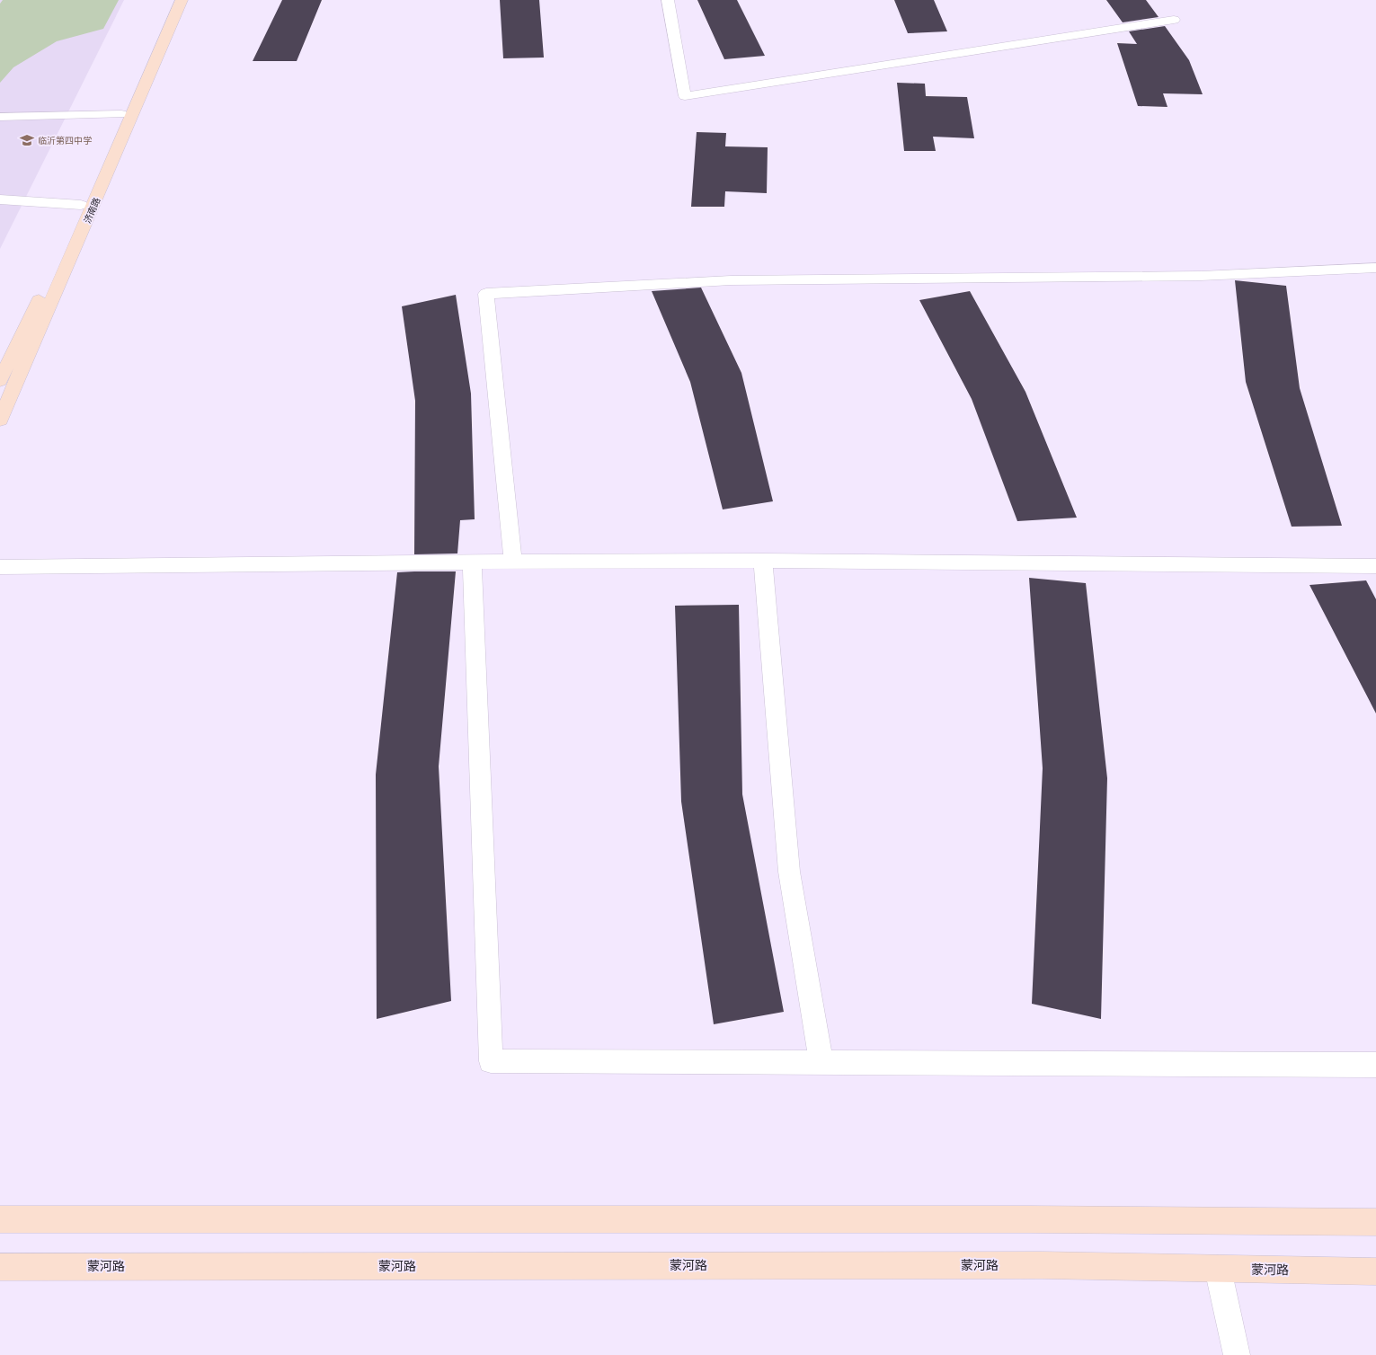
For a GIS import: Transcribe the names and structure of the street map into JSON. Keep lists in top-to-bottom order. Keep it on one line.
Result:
{"streets":{"street":["济南路","蒙河路"]},"places":{"school or university":["临沂第四中学"]}}
